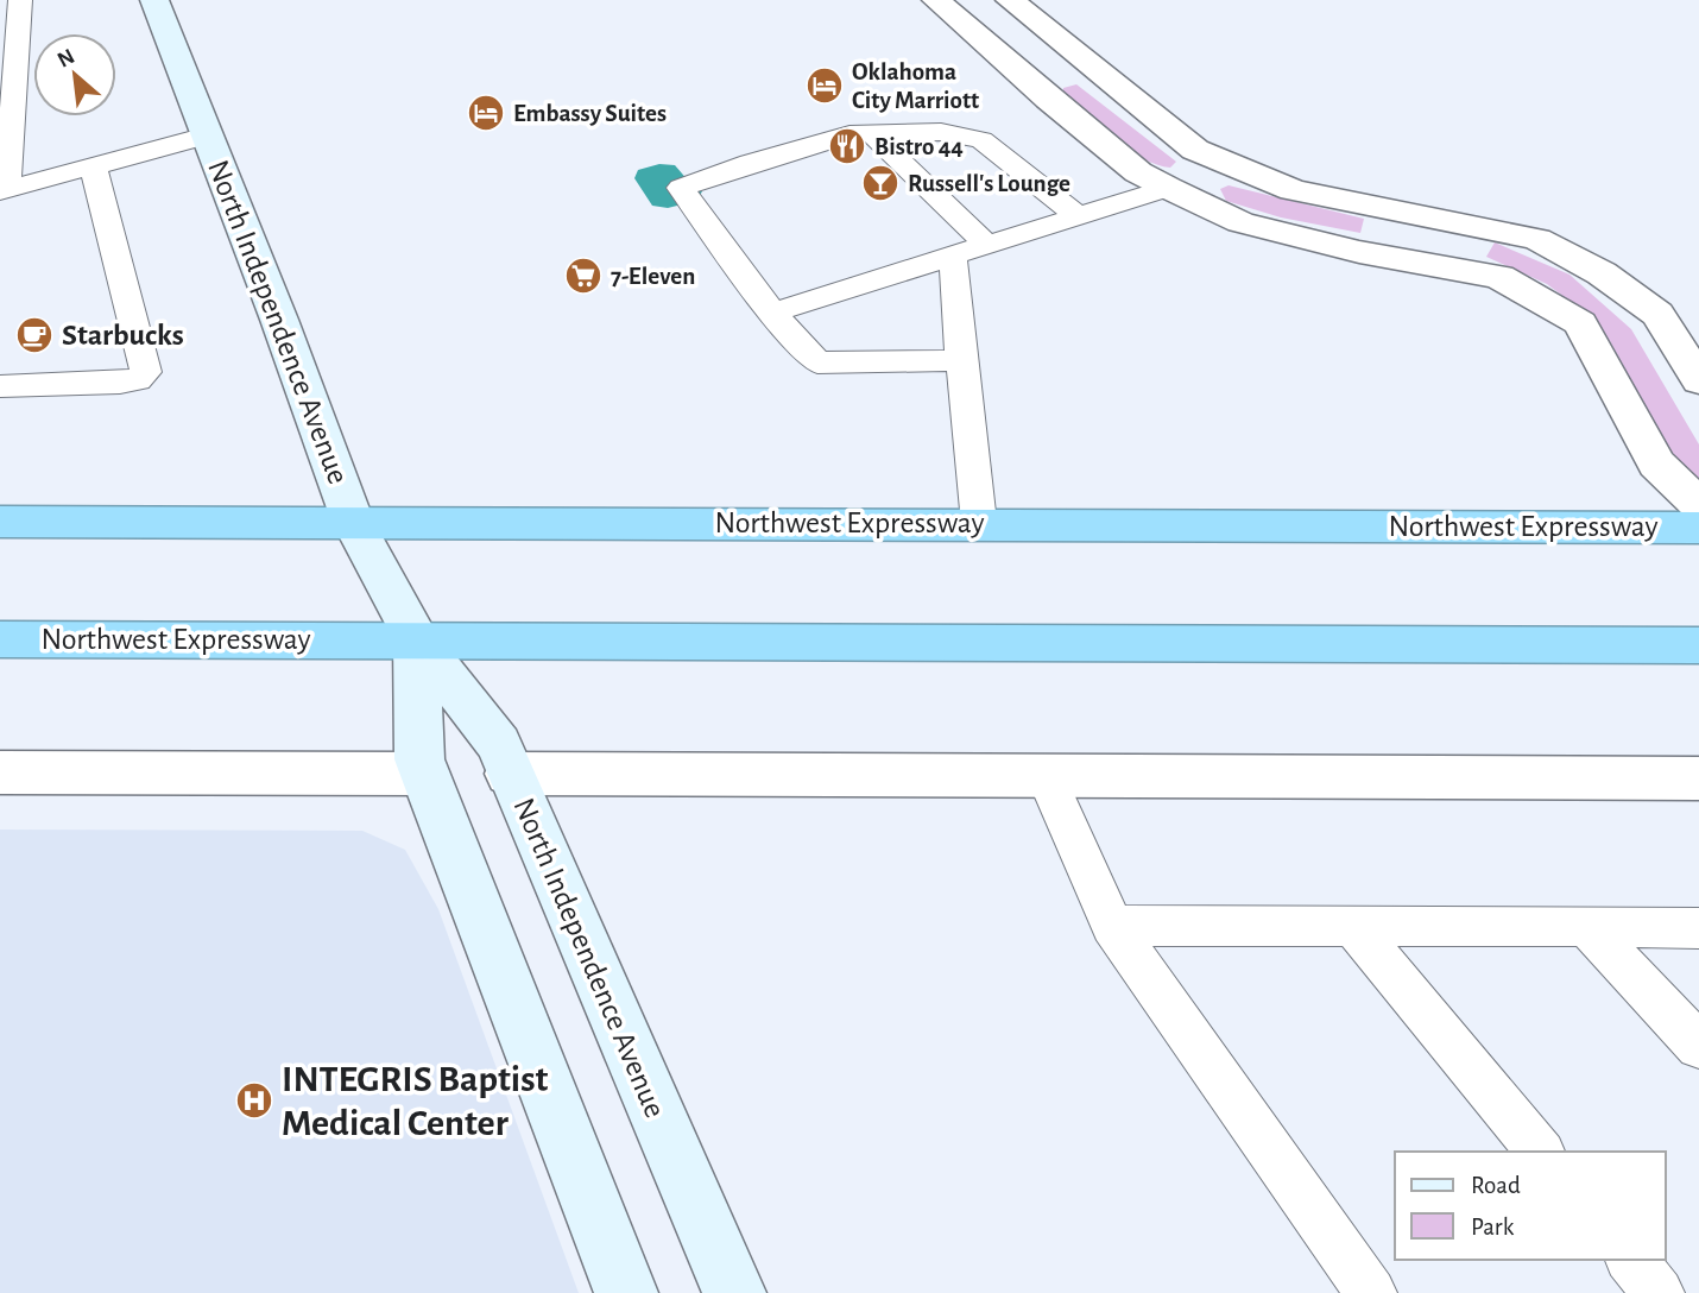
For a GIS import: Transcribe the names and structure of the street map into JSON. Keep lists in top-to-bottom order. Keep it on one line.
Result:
{"streets":{"highway":["Northwest Expressway"],"street":["North Independence Avenue"]},"crossings":[["North Independence Avenue","Northwest Expressway"]],"places":{"hotel":["Oklahoma City Marriott","Embassy Suites"],"restaurant":["Bistro 44"],"bar":["Russell's Lounge"],"supermarket":["7-Eleven"],"cafe":["Starbucks"],"hospital":["INTEGRIS Baptist Medical Center"]},"legend":["Road","Park"],"north":"top left"}
